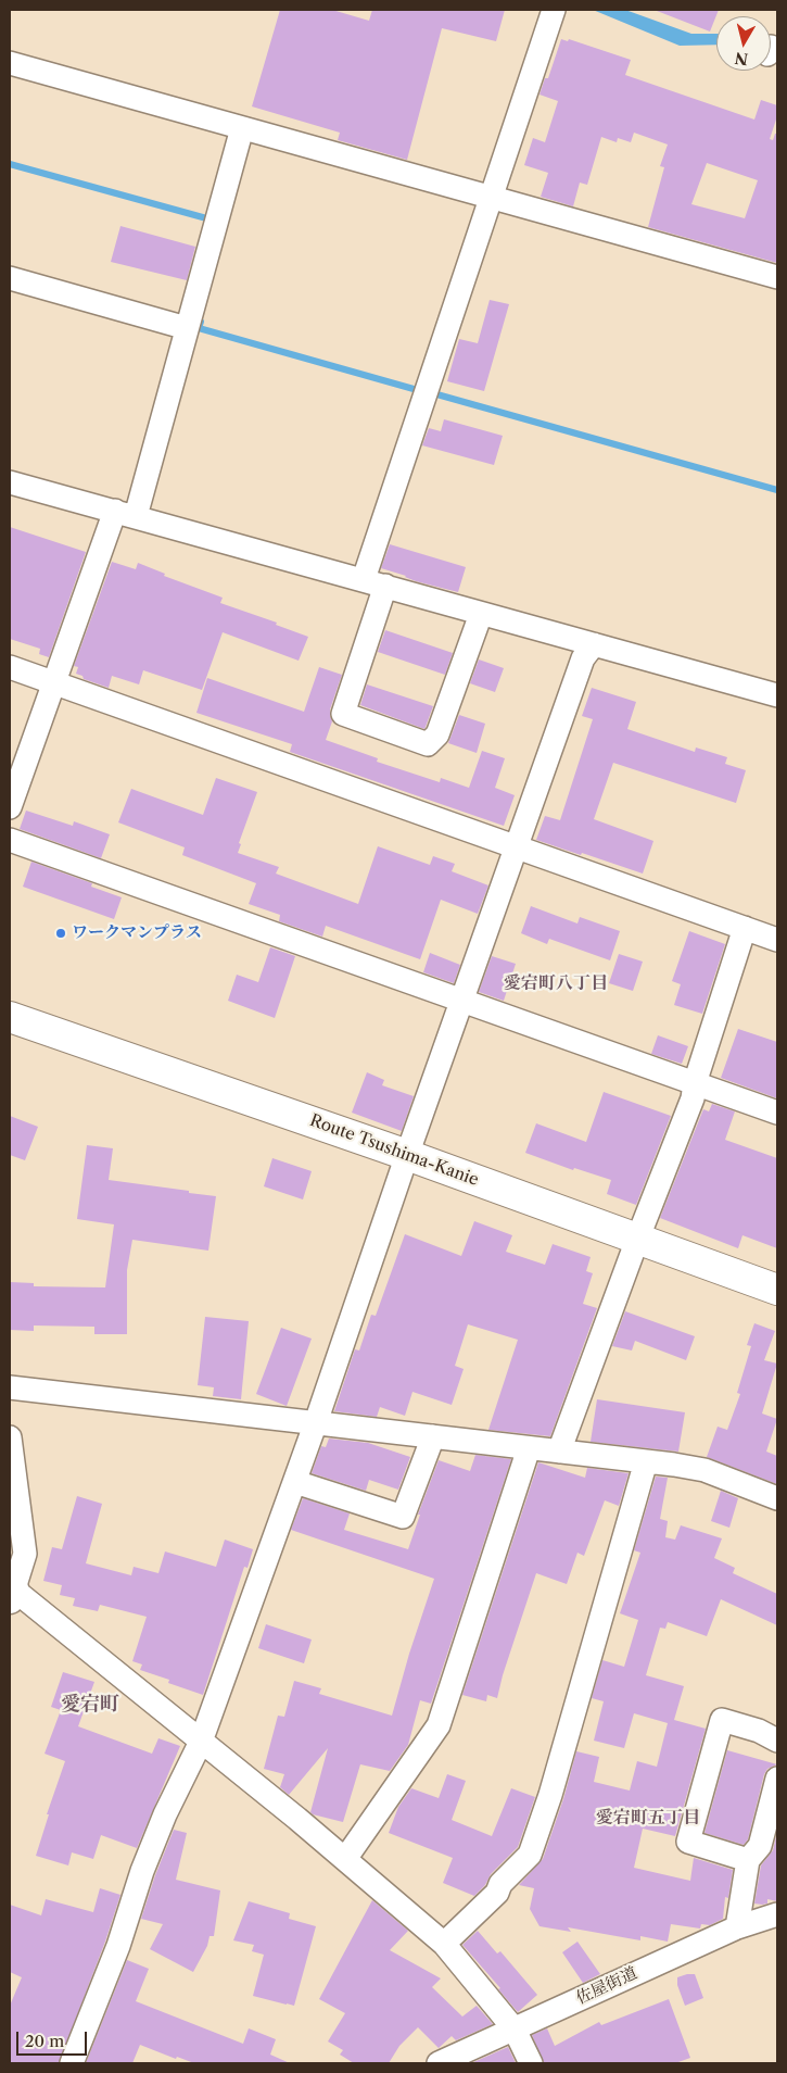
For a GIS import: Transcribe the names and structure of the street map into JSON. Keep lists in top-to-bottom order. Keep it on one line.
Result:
{"streets":{"main road":["Route Tsushima-Kanie"],"street":["佐屋街道"]},"districts":["愛宕町八丁目","愛宕町","愛宕町五丁目"],"places":["ワークマンプラス"],"scale_bar":"20 m","north":"bottom"}
